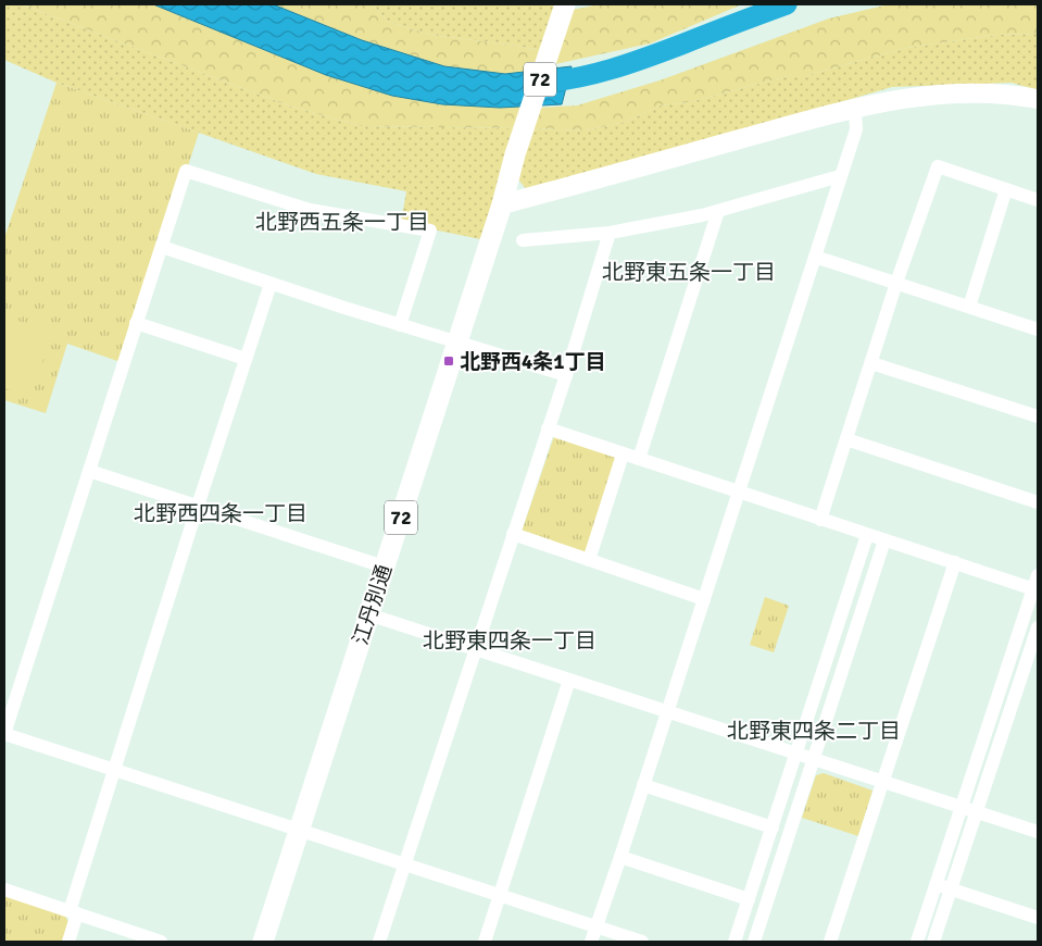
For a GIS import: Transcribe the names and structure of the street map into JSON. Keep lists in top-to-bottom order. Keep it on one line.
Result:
{"streets":{"main road":["72","江丹別通"]},"crossings":[["72","江丹別通"]],"districts":["北野西五条一丁目","北野東五条一丁目","北野西四条一丁目","北野東四条一丁目","北野東四条二丁目"],"places":{"transit":["北野西4条1丁目"]}}
